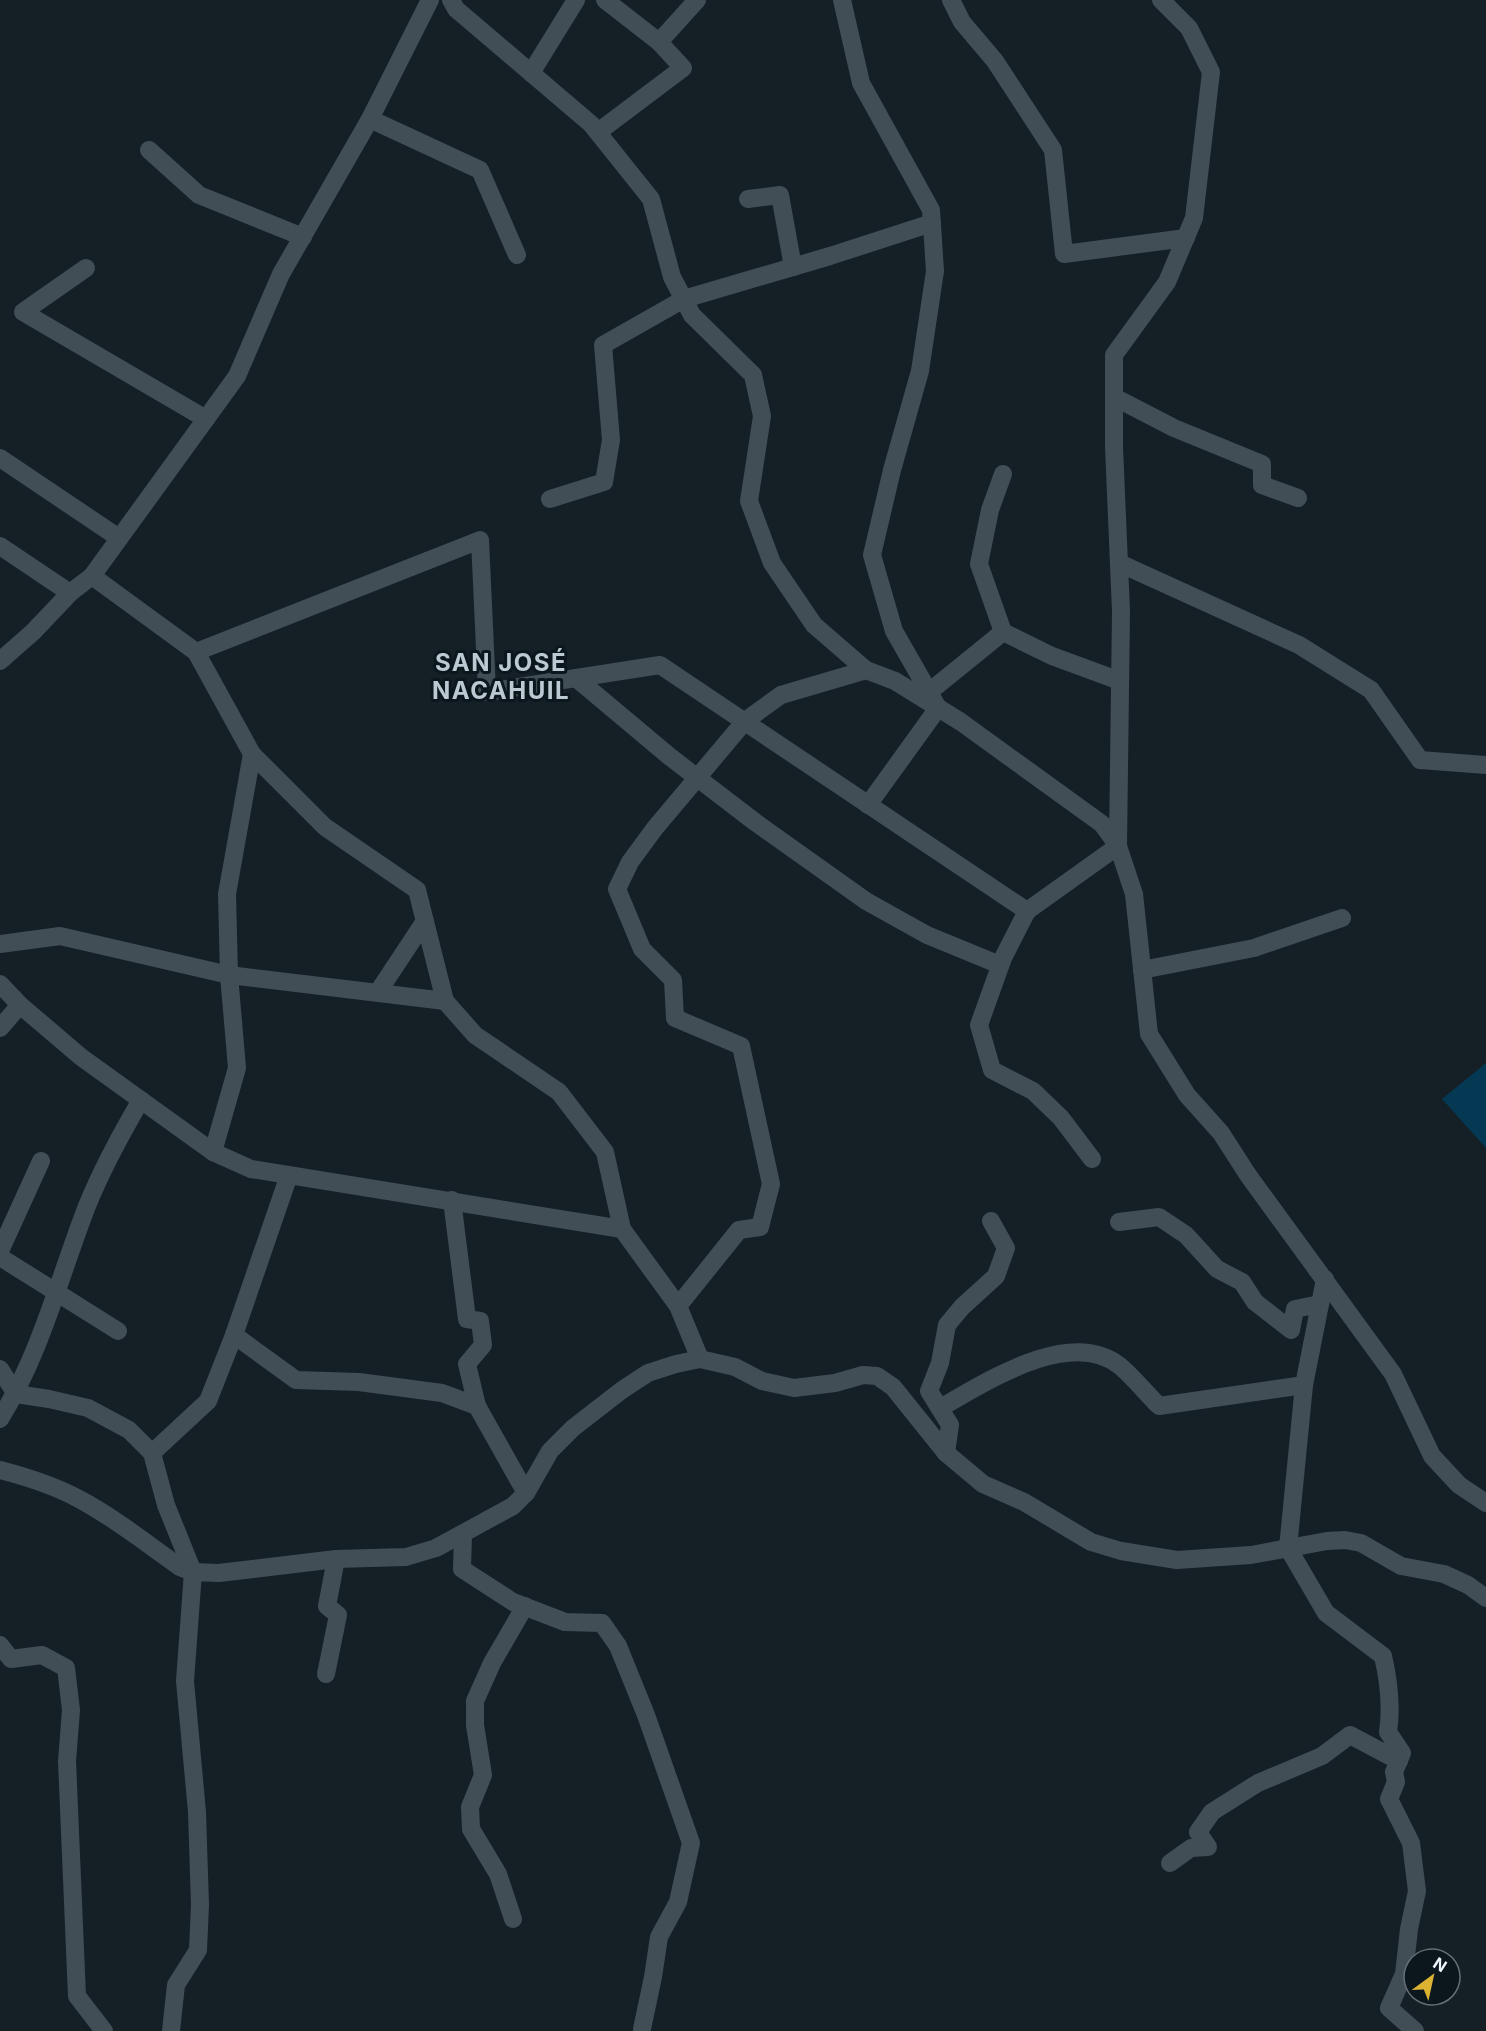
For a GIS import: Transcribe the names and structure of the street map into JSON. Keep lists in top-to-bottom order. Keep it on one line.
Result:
{"districts":["SAN JOSÉ NACAHUIL"],"north":"top right"}
